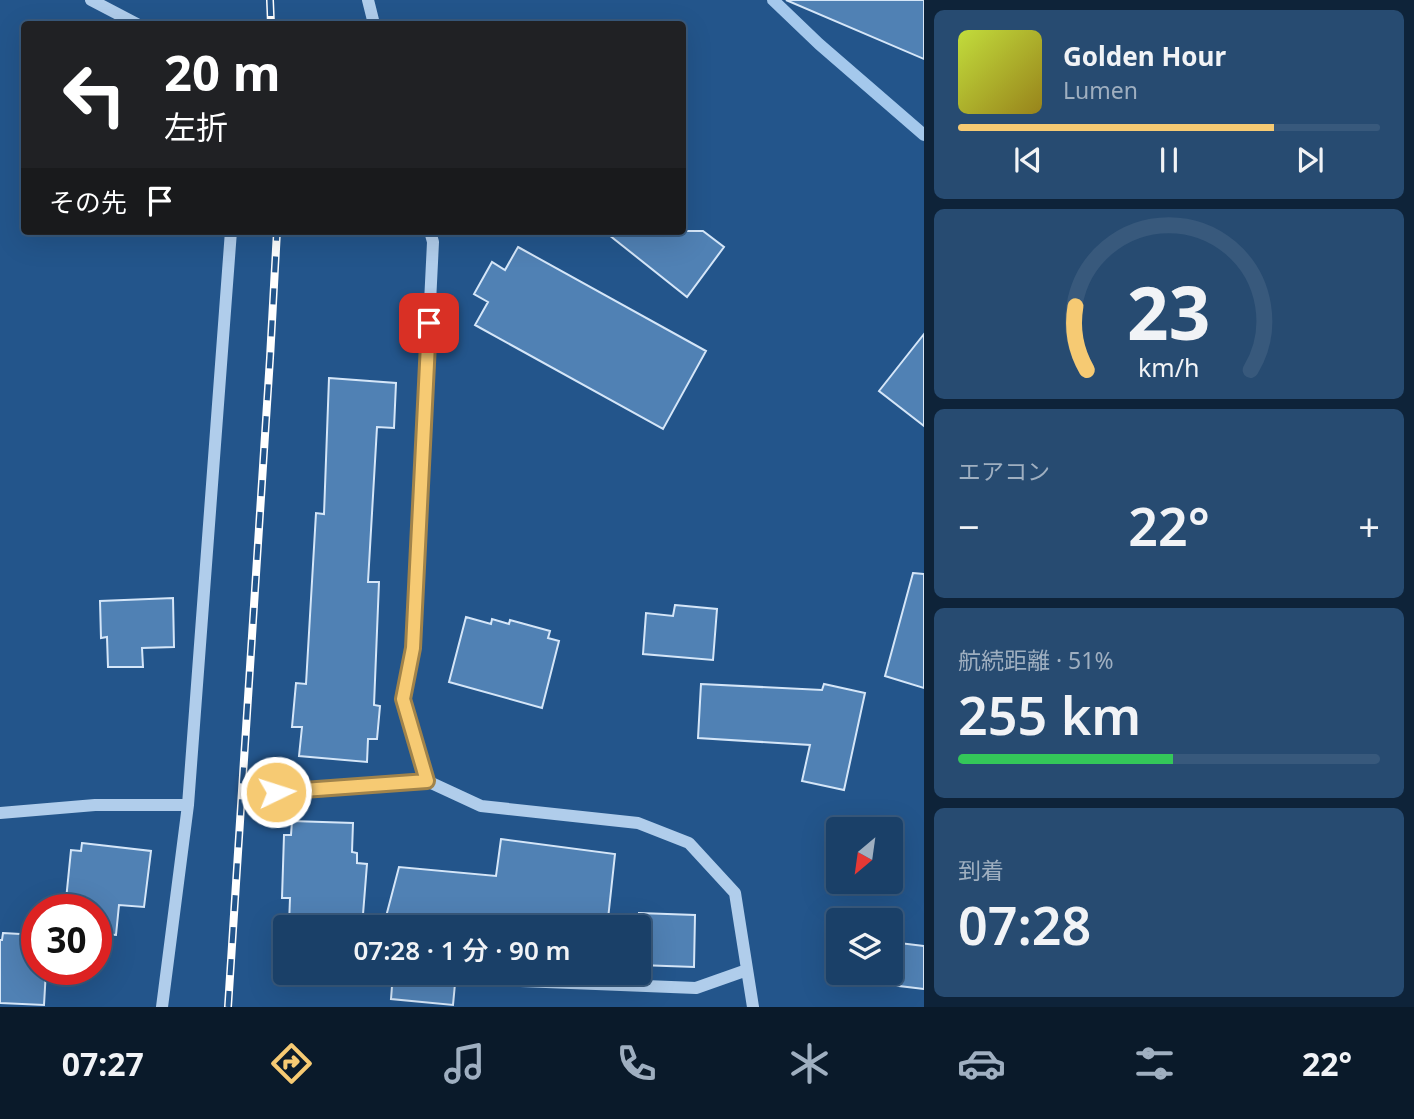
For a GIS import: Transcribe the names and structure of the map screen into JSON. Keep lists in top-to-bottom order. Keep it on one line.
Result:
{"north":"bottom left","page":{"turn":["20 m","左折"],"song":["Golden Hour","Lumen"],"then":"その先","tile":["エアコン",["航続距離 · 51%","255 km"],["到着","07:28"]],"heat":["−","22°","+"],"limit":"30","trip":"07:28 · 1 分 · 90 m","tabs":["07:27","22°"],"gauge":["23","km/h"]}}
